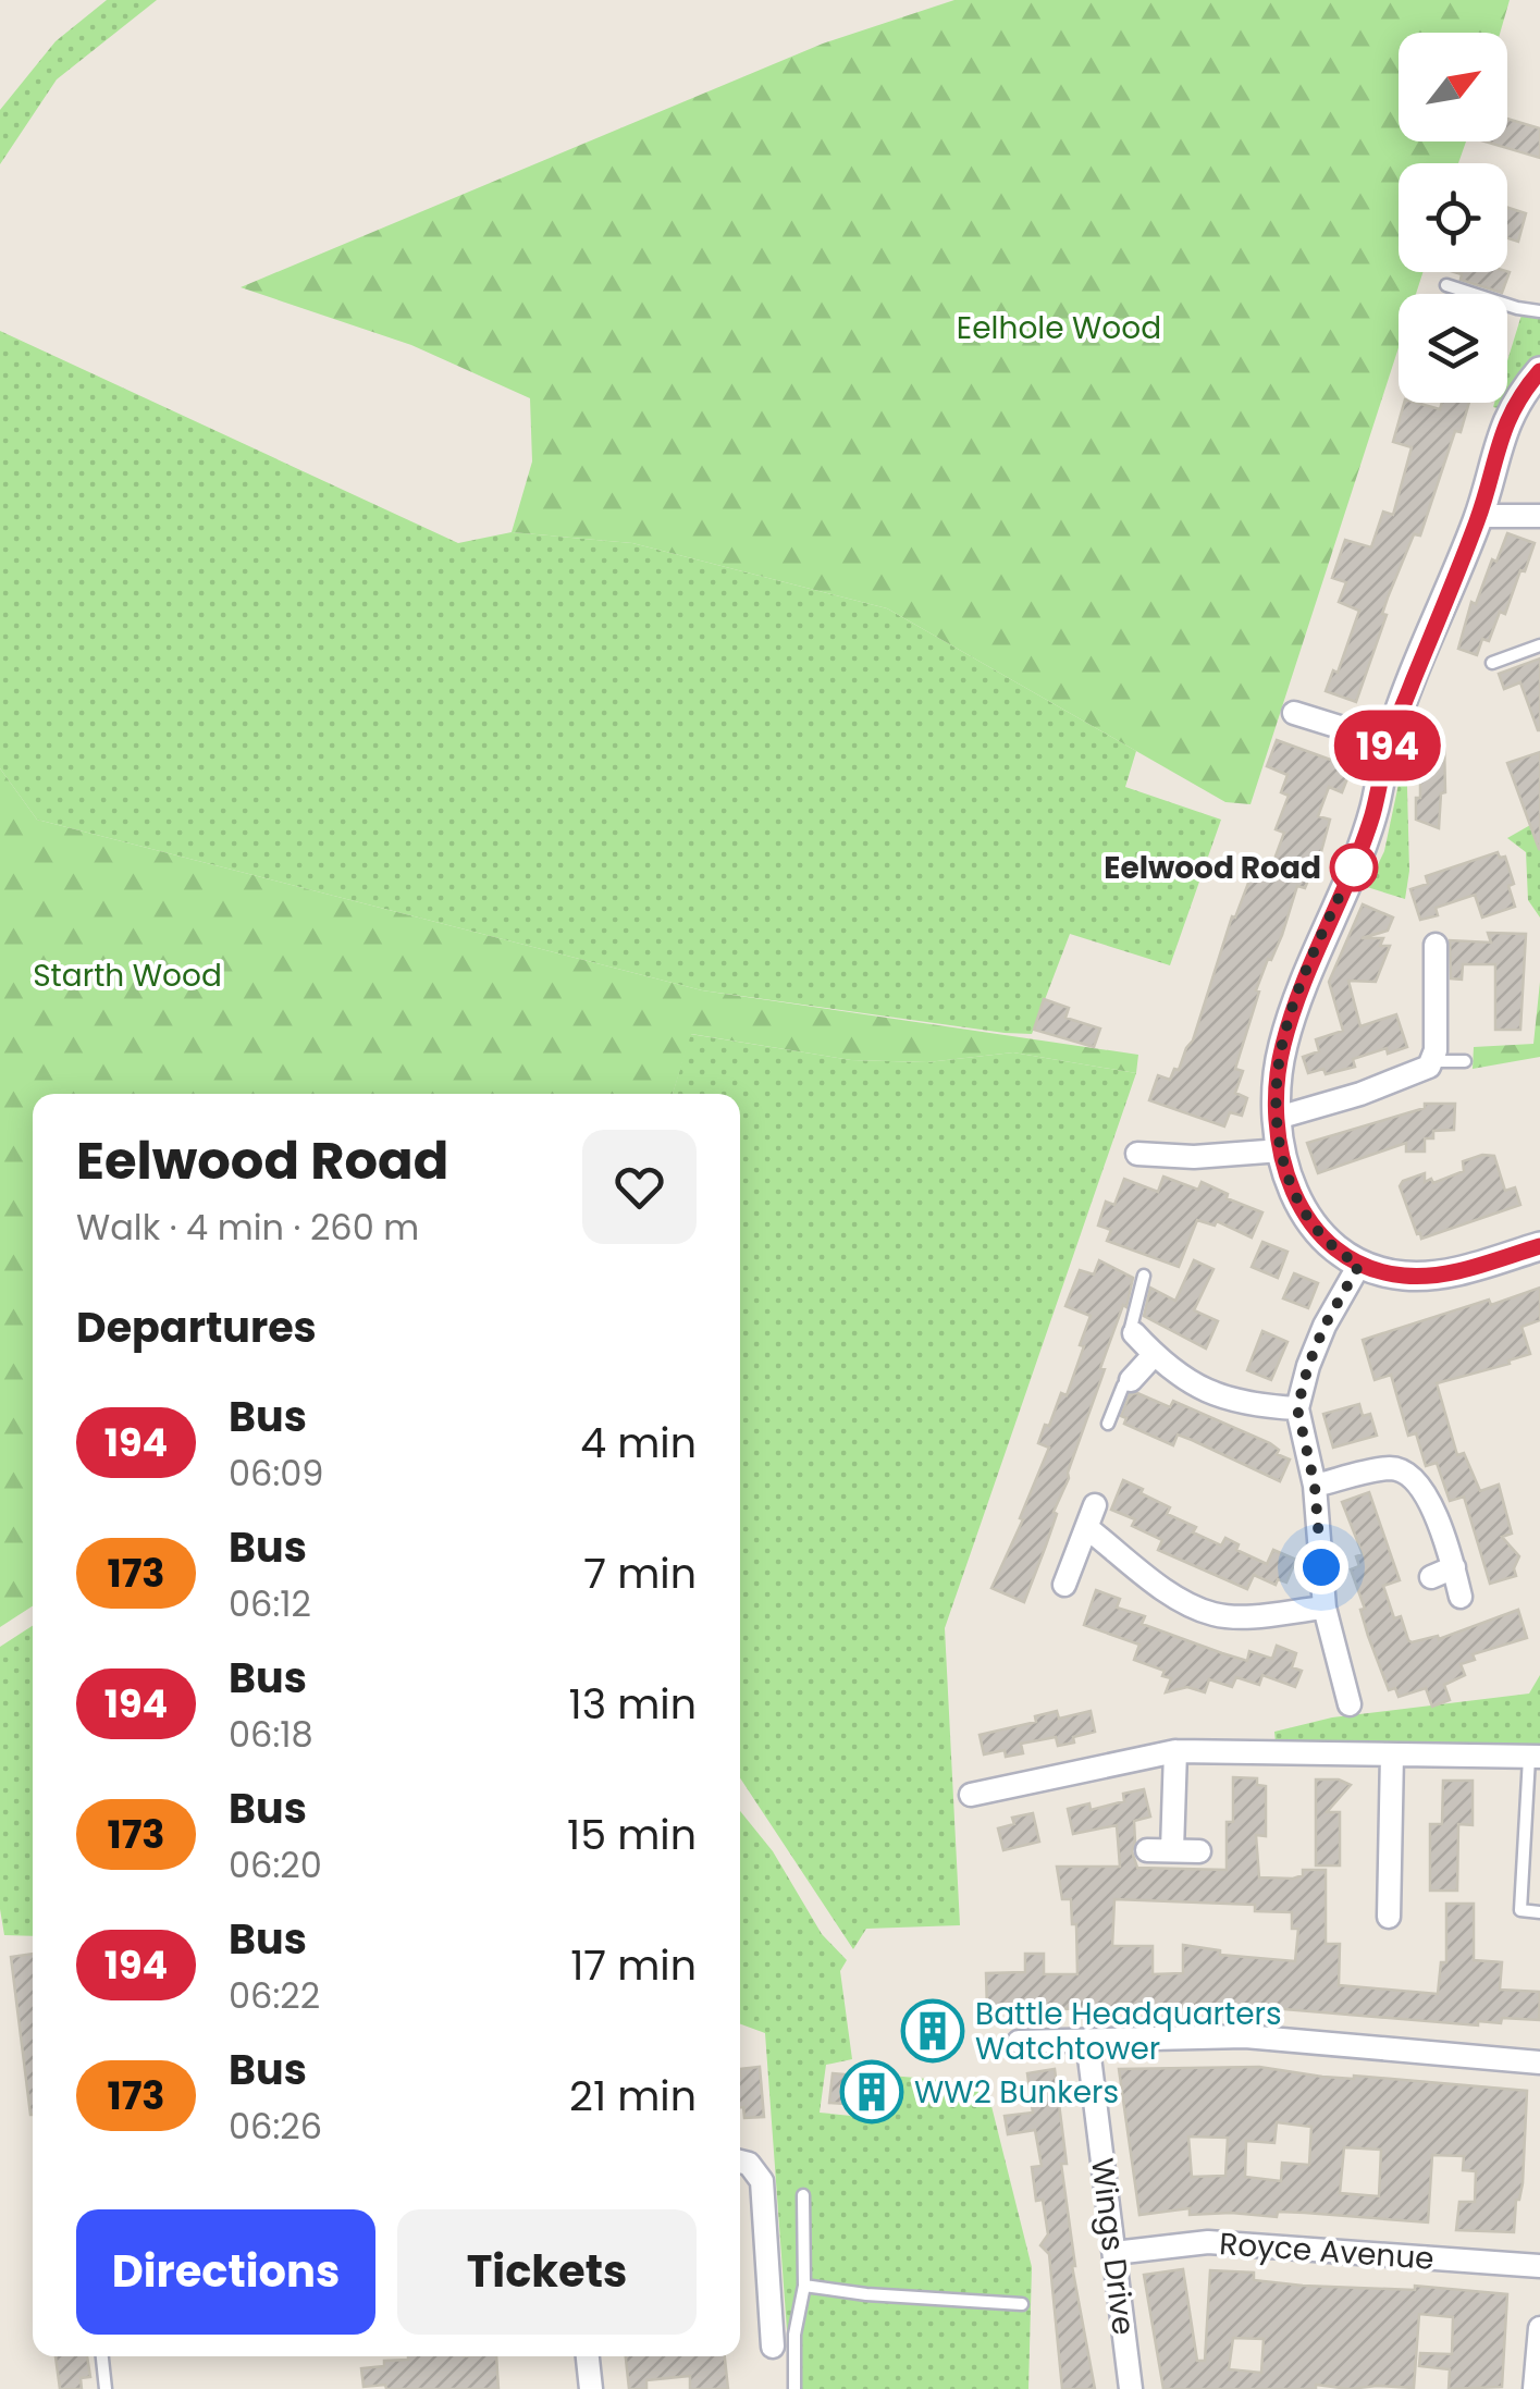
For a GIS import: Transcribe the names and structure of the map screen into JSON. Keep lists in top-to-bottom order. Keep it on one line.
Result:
{"streets":{"street":["Wings Drive","Royce Avenue"]},"crossings":[["Wings Drive","Royce Avenue"]],"parks":["Eelhole Wood","Starth Wood"],"places":{"other":["Eelwood Road"],"building":["Battle Headquarters Watchtower","WW2 Bunkers"]},"lines":["bus line 194"],"north":"top right","page":{"on_map":"194","heading":[["Eelwood Road","Walk · 4 min · 260 m"],"Departures"],"list":[{"mark":"194","name":"Bus","note":"06:09","value":"4 min"},{"mark":"173","name":"Bus","note":"06:12","value":"7 min"},{"mark":"194","name":"Bus","note":"06:18","value":"13 min"},{"mark":"173","name":"Bus","note":"06:20","value":"15 min"},{"mark":"194","name":"Bus","note":"06:22","value":"17 min"},{"mark":"173","name":"Bus","note":"06:26","value":"21 min"}],"buttons":["Directions","Tickets"]}}
